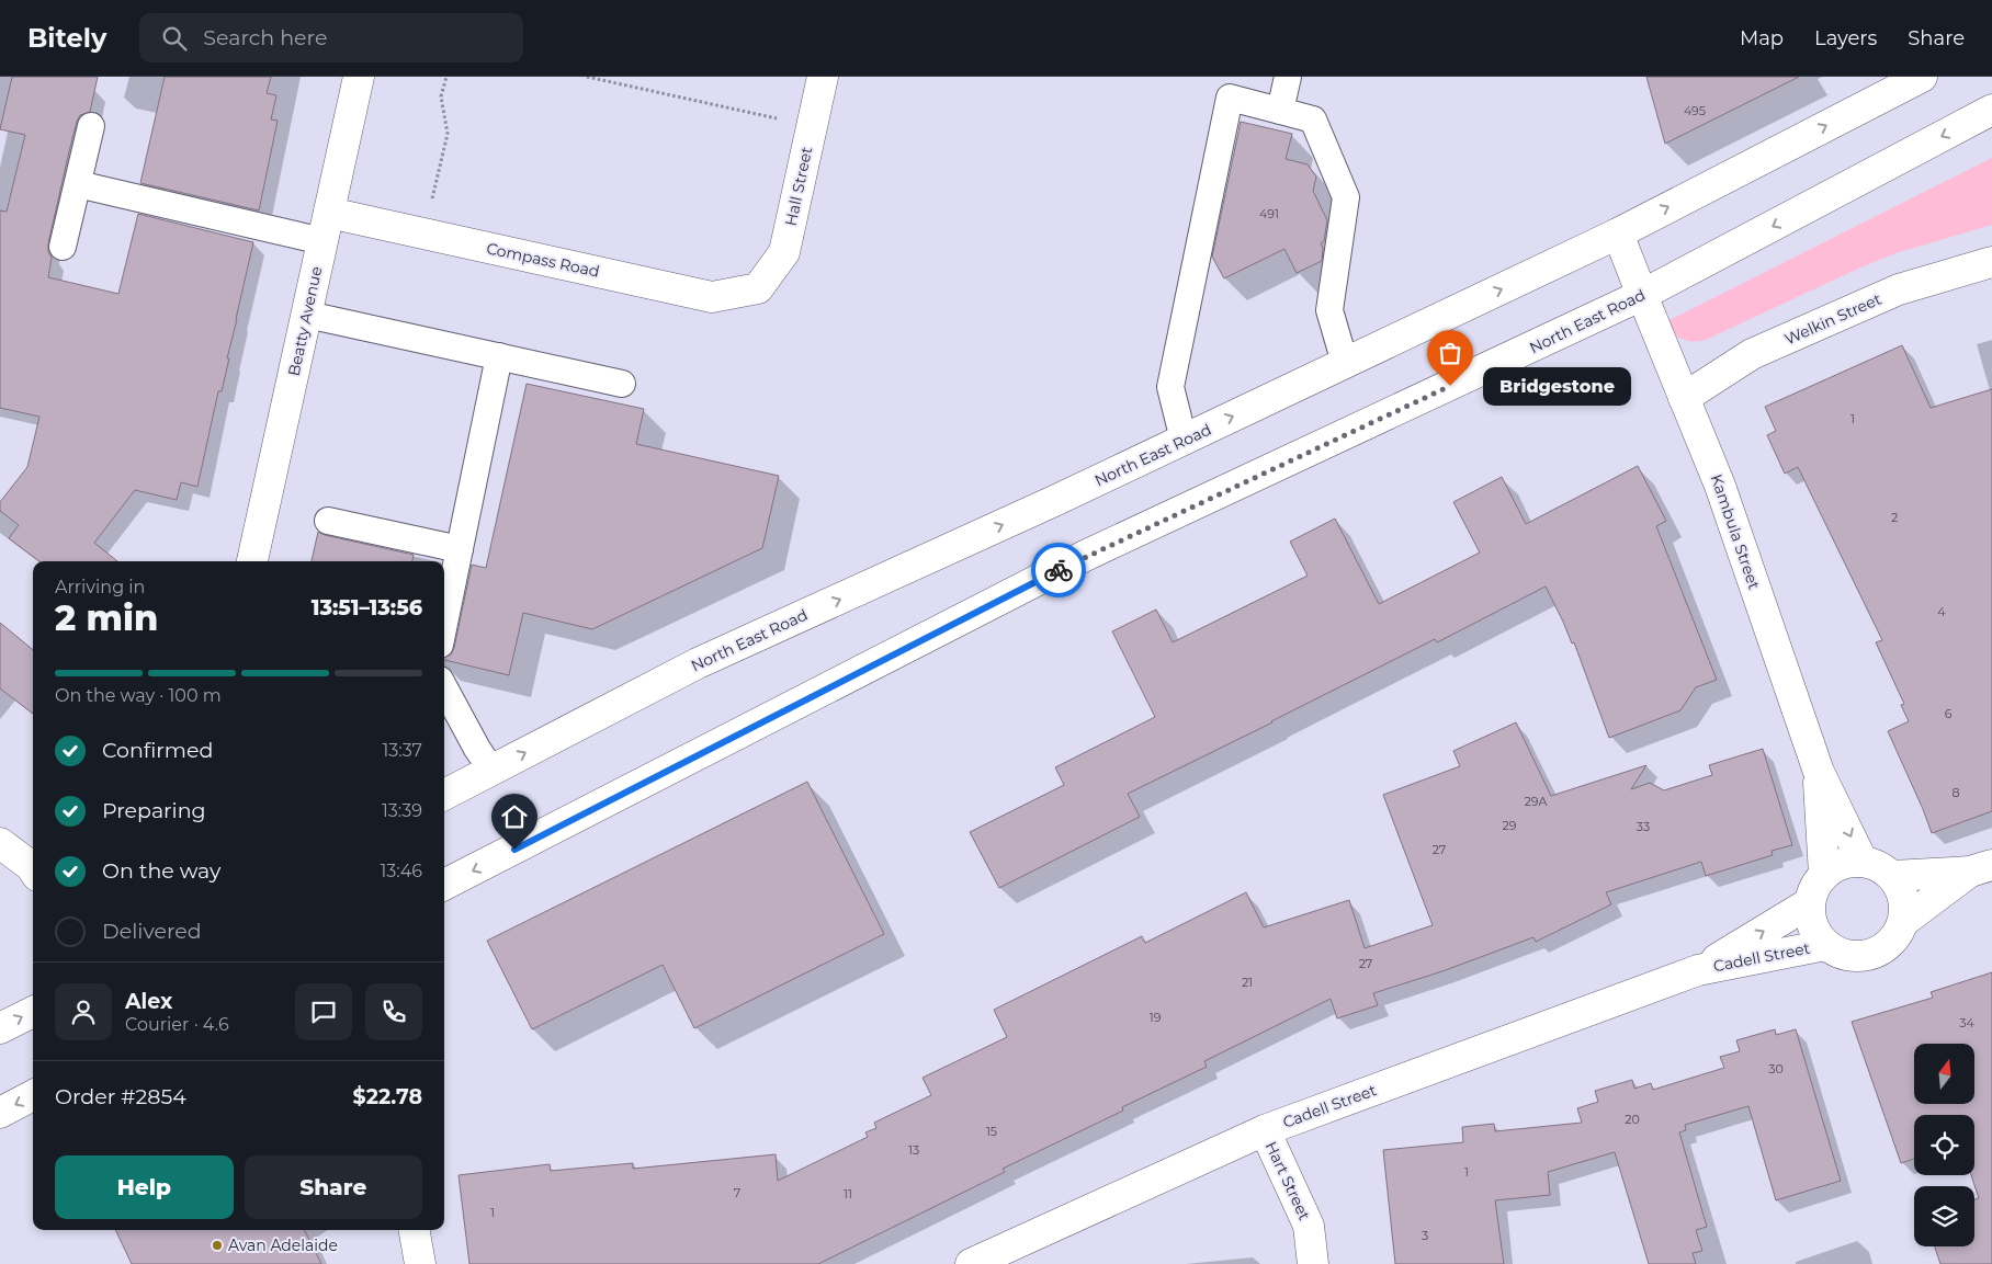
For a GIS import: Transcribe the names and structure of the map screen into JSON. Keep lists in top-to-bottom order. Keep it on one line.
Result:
{"streets":{"main road":["Hall Street","Compass Road","Welkin Street","Beatty Avenue","North East Road","Kambula Street","Cadell Street","Hart Street"]},"crossings":[["Hall Street","Compass Road"],["Compass Road","Beatty Avenue"],["Welkin Street","Kambula Street"],["North East Road","Kambula Street"],["Kambula Street","Cadell Street"],["Cadell Street","Hart Street"]],"places":["Bridgestone","Avan Adelaide"],"house_numbers":["495","491","1","2","4","6","8","29A","29","33","27","27","21","19","34","30","20","15","13","1","7","11","1","3"],"north":"top","page":{"header":"Bitely","search":"Search here","nav":["Map","Layers","Share"],"bubble":"Bridgestone","heading":["2 min","Arriving in","13:51–13:56"],"panel":["Alex","Courier · 4.6","Order #2854","$22.78"],"bar":"On the way · 100 m","list":[["Confirmed","13:37"],["Preparing","13:39"],["On the way","13:46"],"Delivered"],"buttons":["Help","Share"]}}
